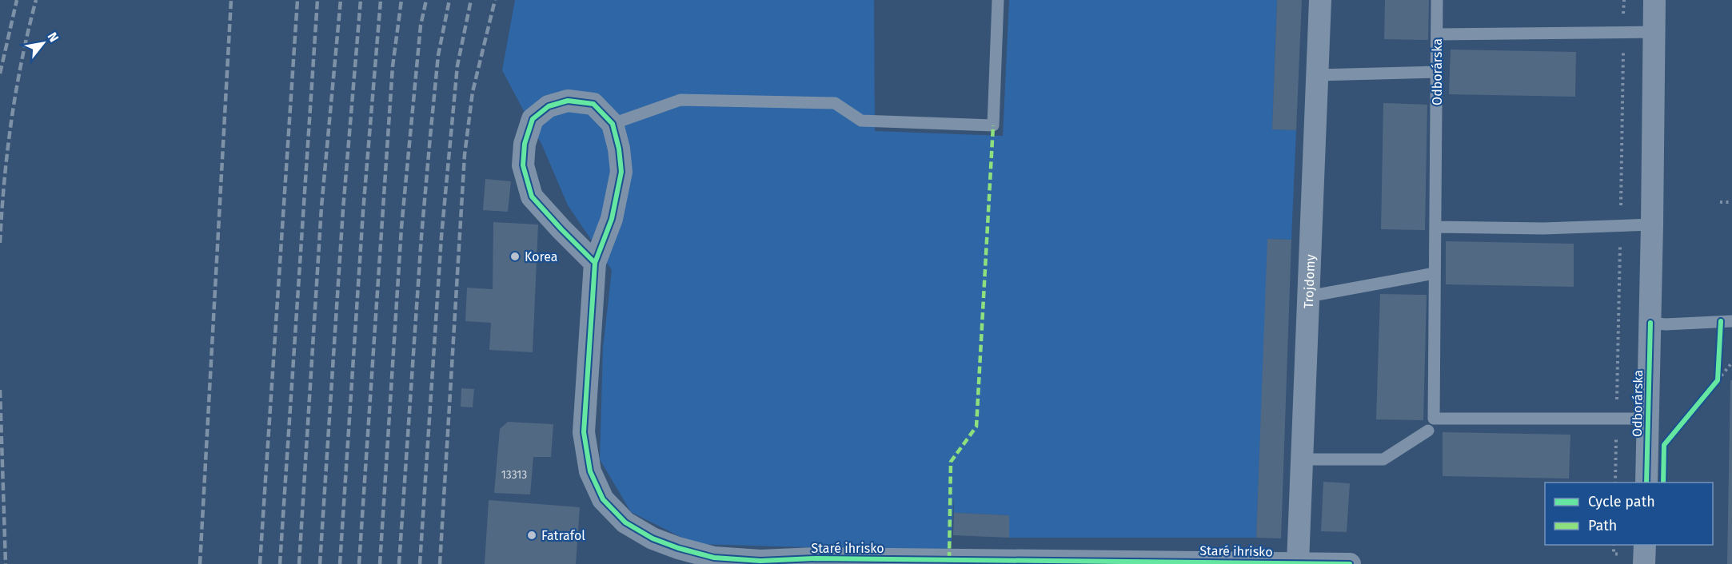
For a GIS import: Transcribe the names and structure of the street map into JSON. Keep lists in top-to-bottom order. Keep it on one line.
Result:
{"streets":{"street":["Odborárska","Trojdomy","Staré ihrisko"]},"crossings":[["Trojdomy","Staré ihrisko"]],"places":["Korea","Fatrafol"],"house_numbers":["13313"],"legend":["Cycle path","Path"],"north":"top right"}
